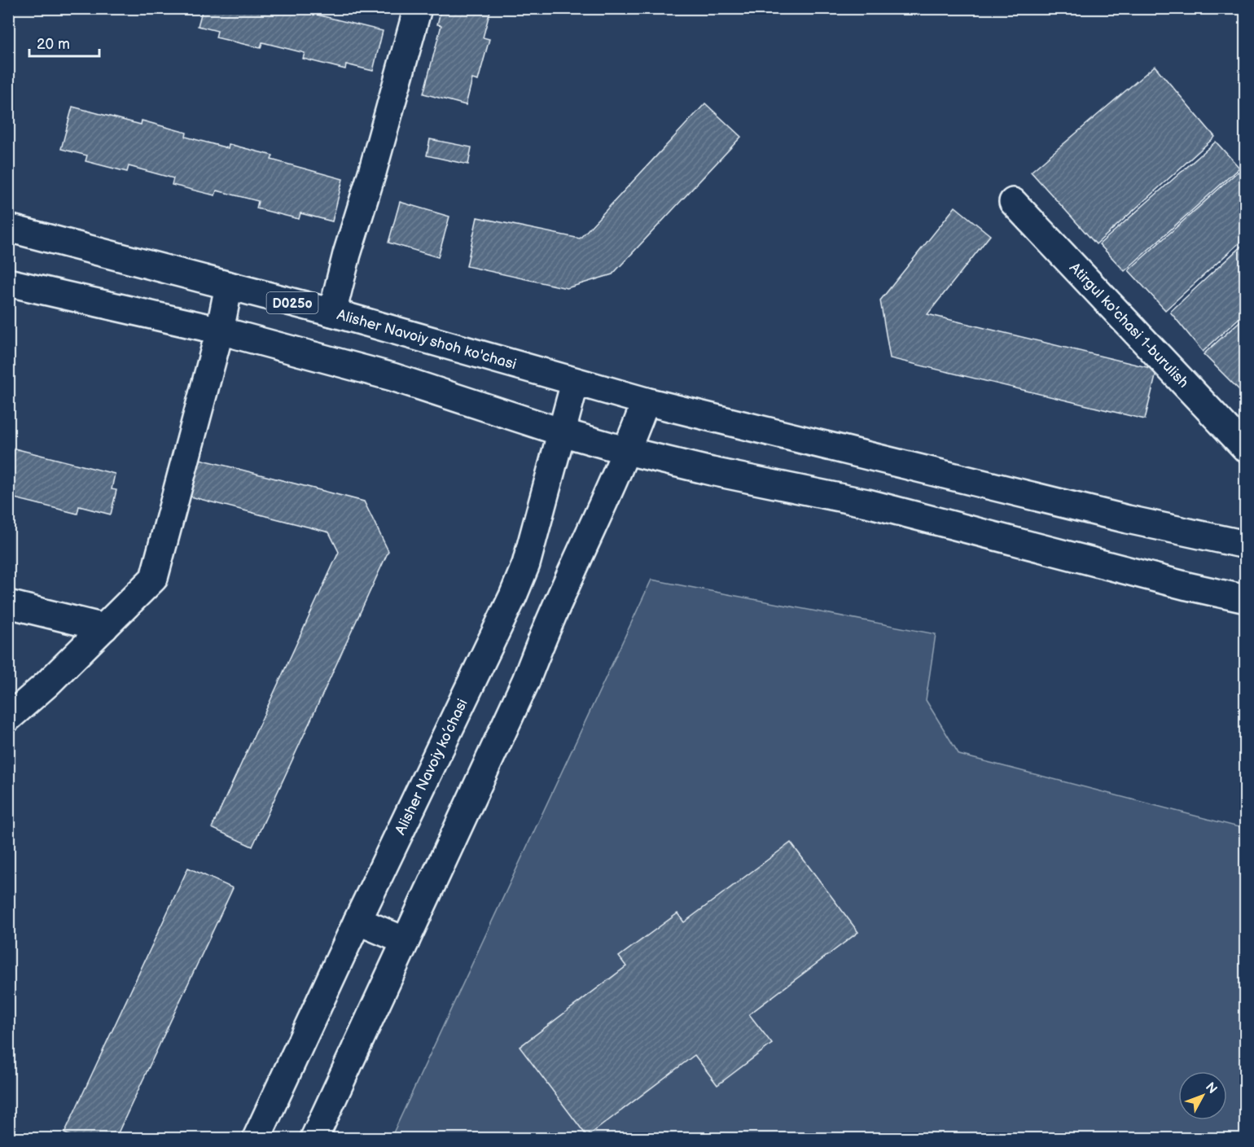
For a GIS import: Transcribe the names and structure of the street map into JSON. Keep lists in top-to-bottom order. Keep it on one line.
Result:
{"streets":{"main road":["D025o","Atirgul ko'chasi 1-burulish","Alisher Navoiy shoh ko'chasi","Alisher Navoiy ko’chasi"]},"crossings":[["Alisher Navoiy shoh ko'chasi","Alisher Navoiy ko’chasi"]],"scale_bar":"20 m","north":"top right"}
